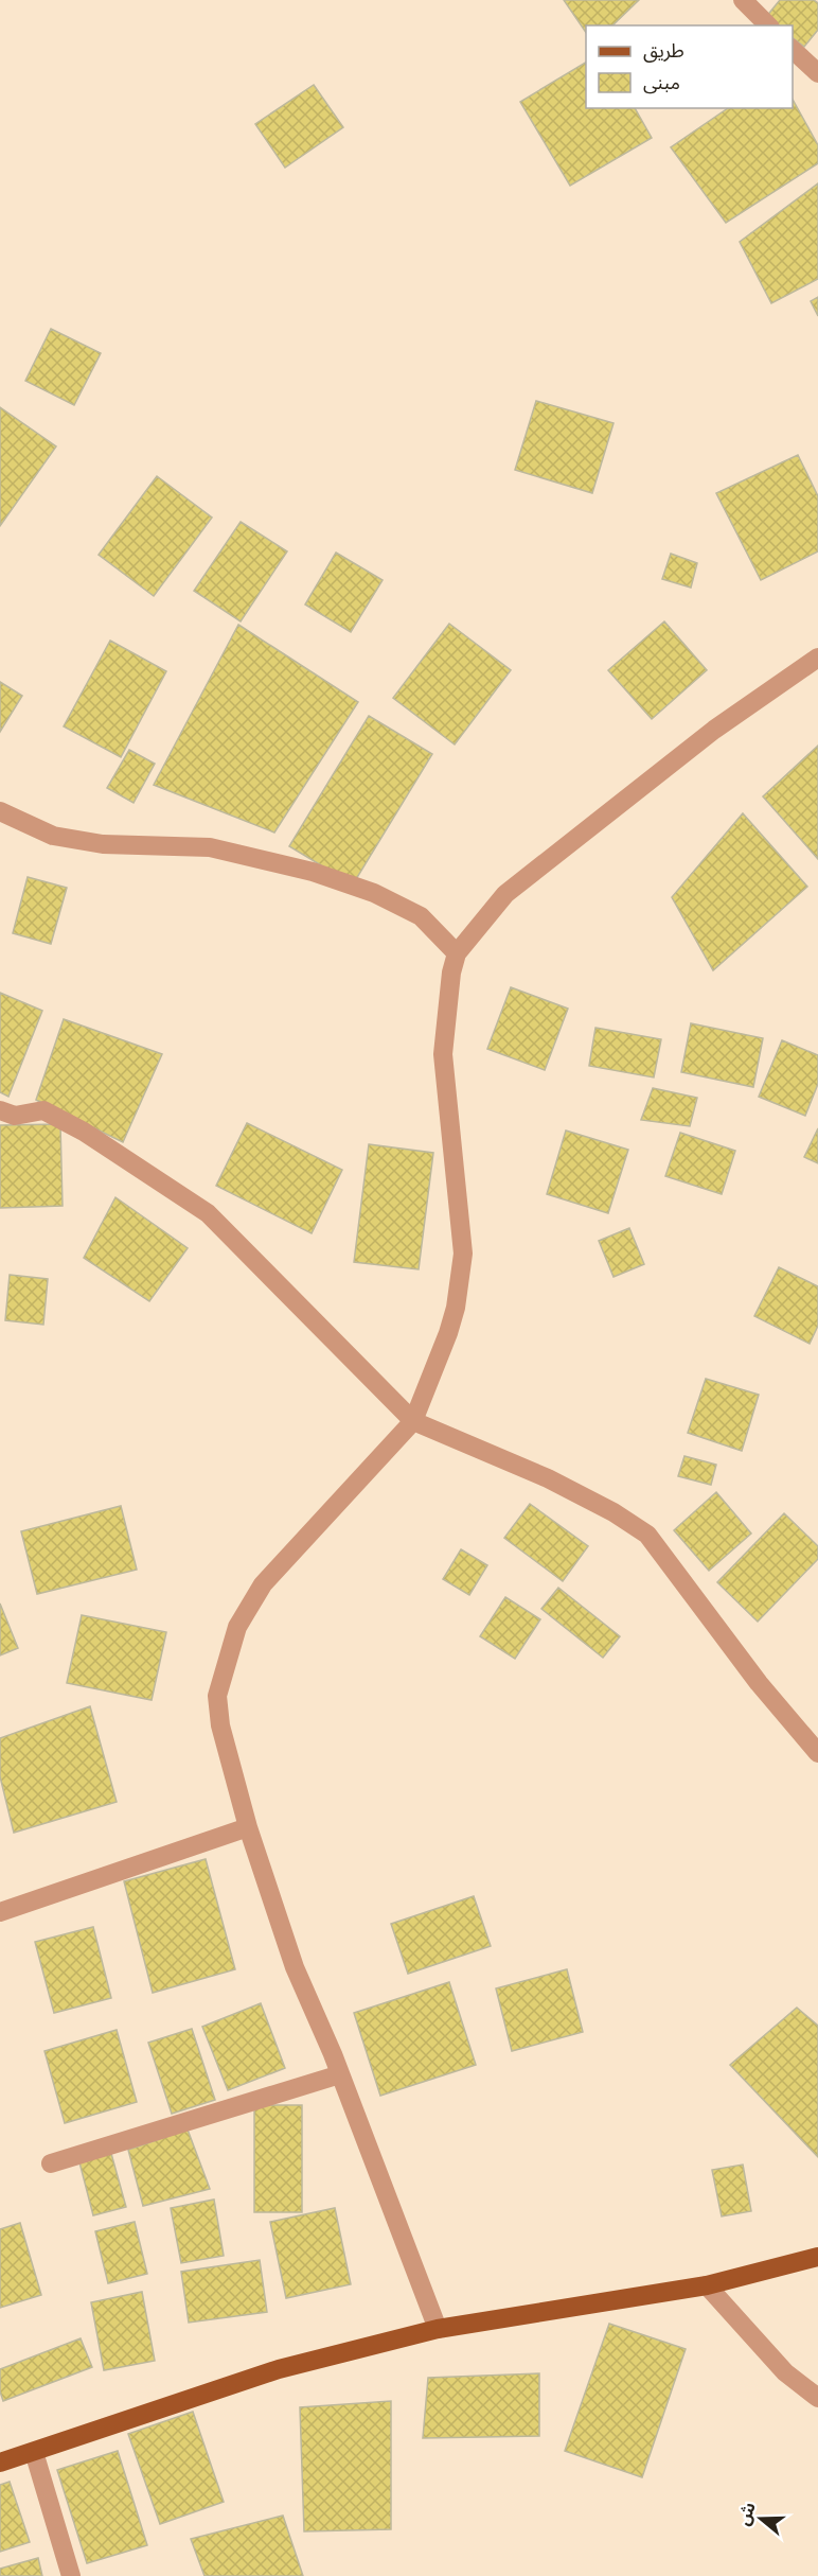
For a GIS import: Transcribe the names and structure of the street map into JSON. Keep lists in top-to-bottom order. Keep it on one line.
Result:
{"legend":["طريق","مبنى"],"north":"left"}
